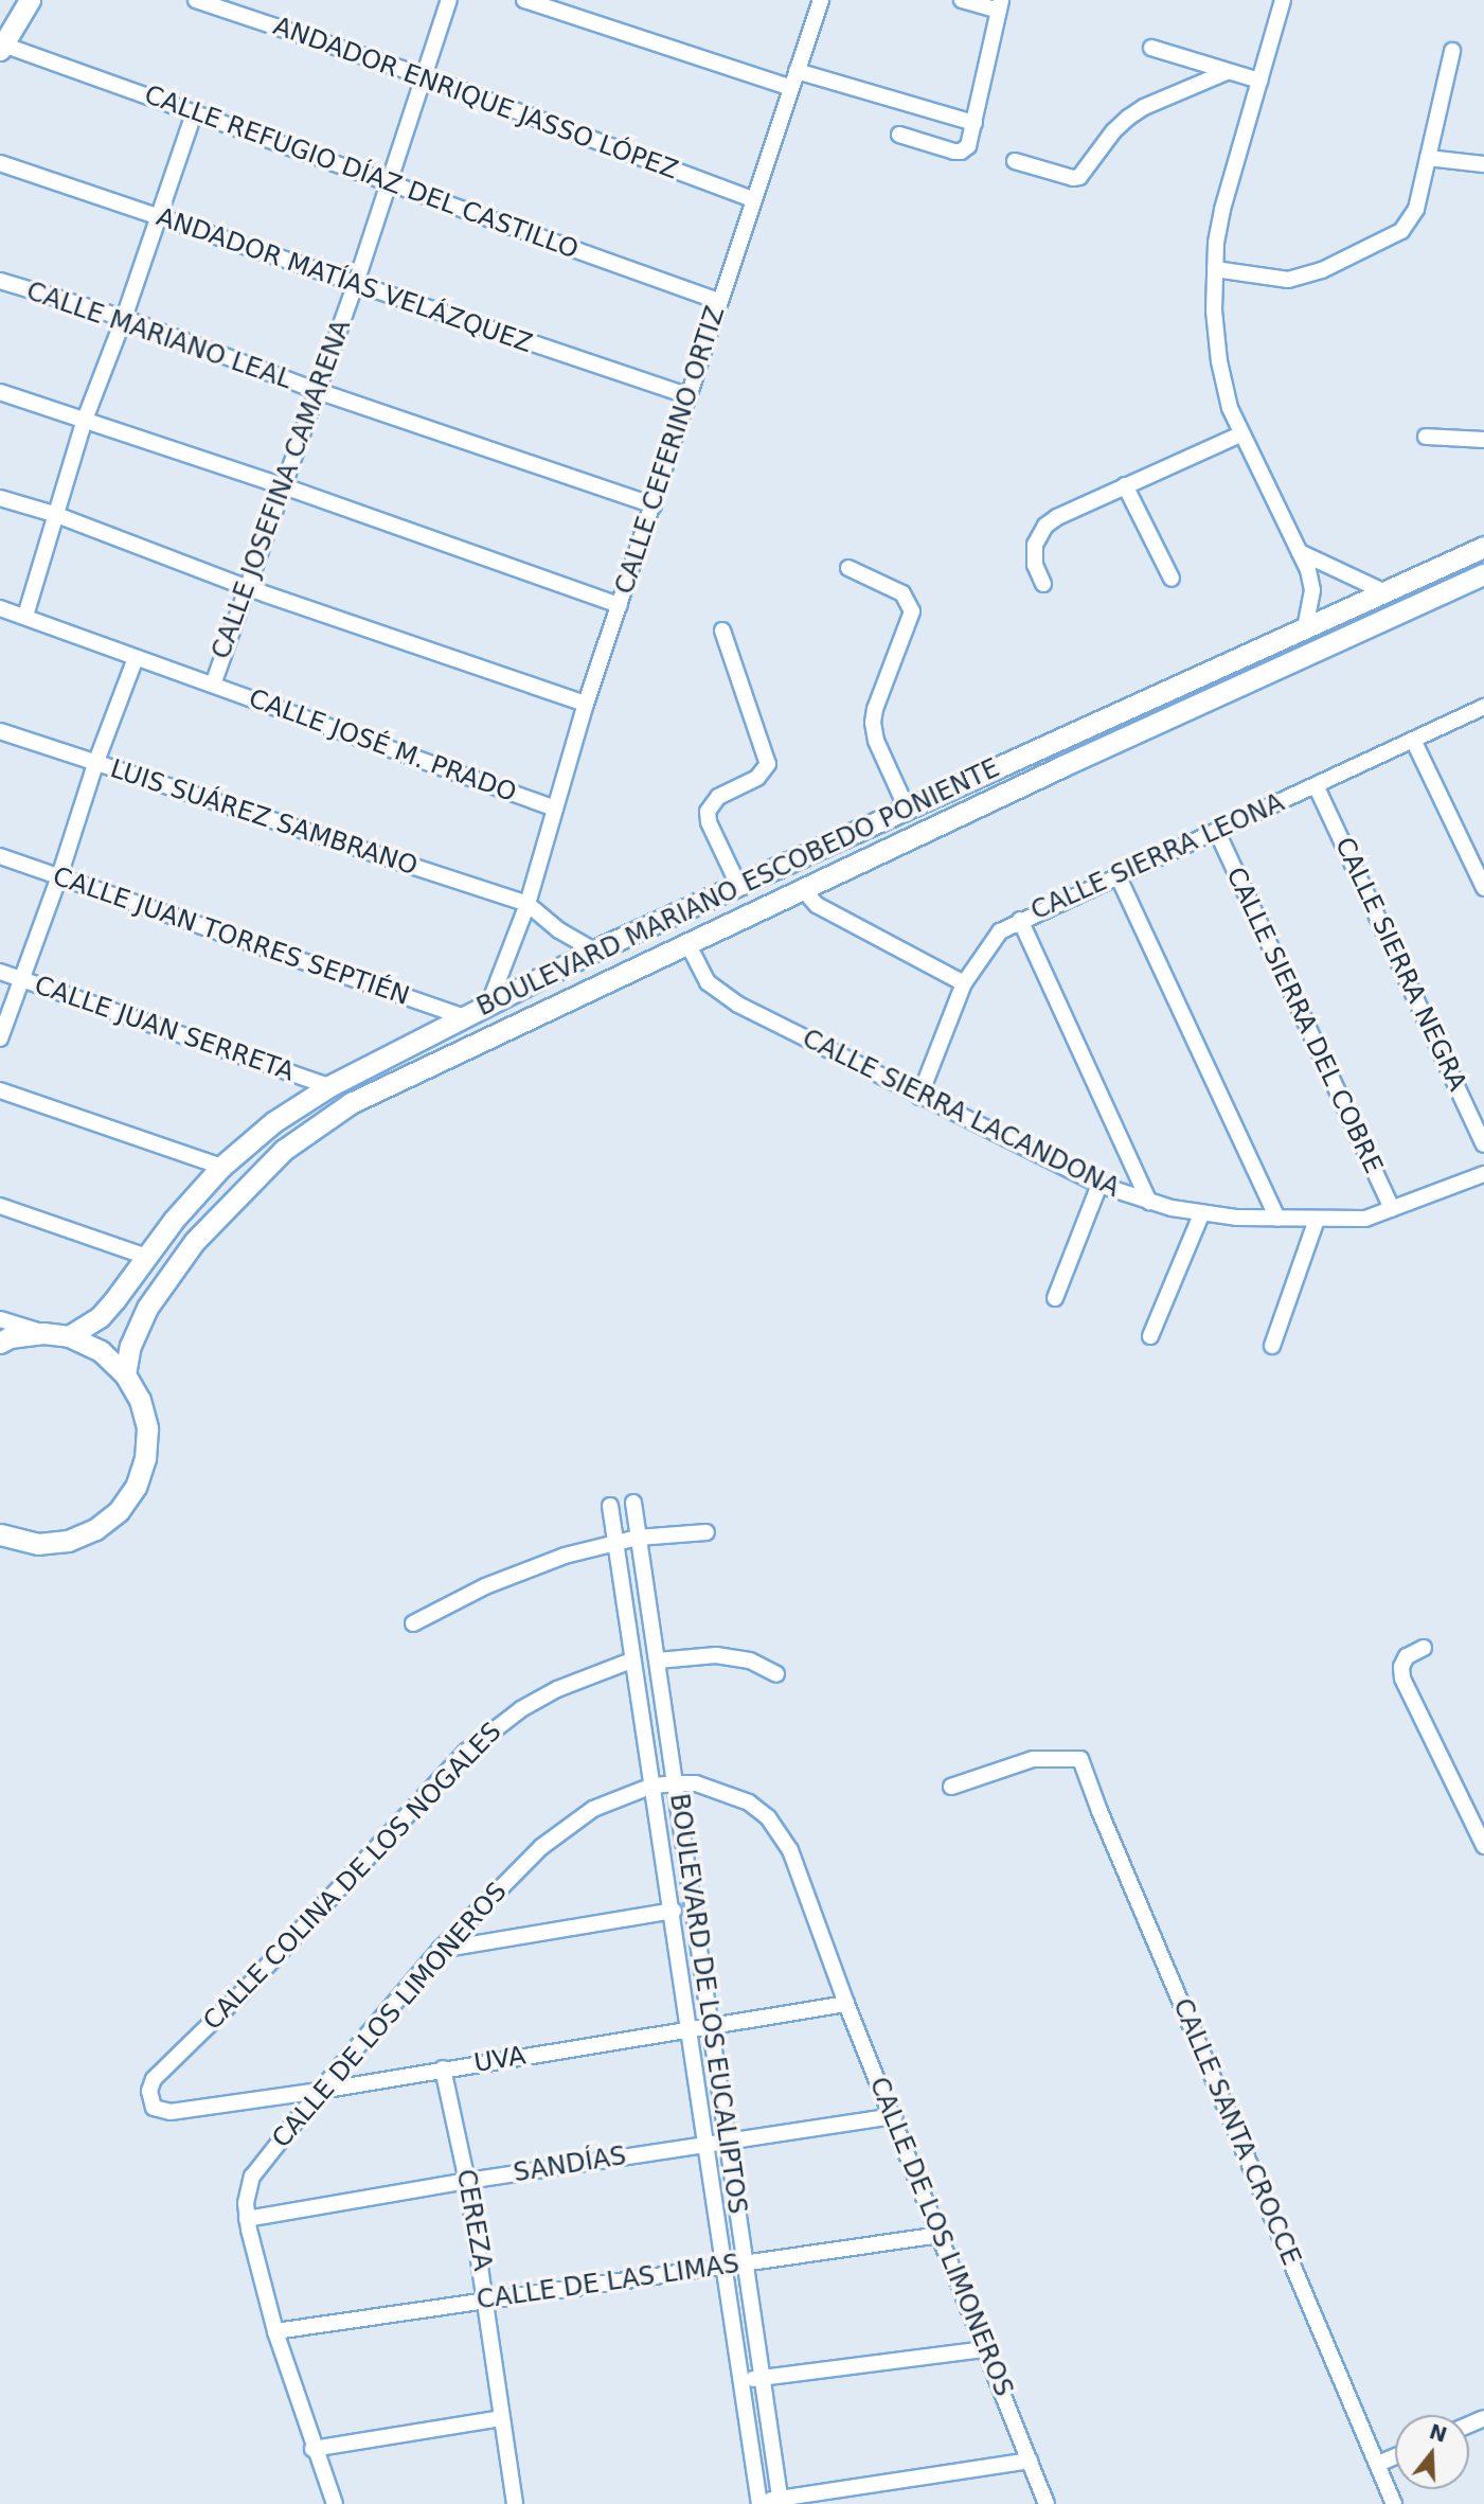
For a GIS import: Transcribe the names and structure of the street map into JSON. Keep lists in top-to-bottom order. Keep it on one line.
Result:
{"streets":{"street":["ANDADOR ENRIQUE JASSO LÓPEZ","CALLE REFUGIO DÍAZ DEL CASTILLO","ANDADOR MATÍAS VELÁZQUEZ","CALLE MARIANO LEAL","CALLE CEFERINO ORTIZ","CALLE JOSEFINA CAMARENA","CALLE JOSÉ M. PRADO","LUIS SUÁREZ SAMBRANO","CALLE SIERRA LEONA","BOULEVARD MARIANO ESCOBEDO PONIENTE","CALLE JUAN TORRES SEPTIÉN","CALLE SIERRA NEGRA","CALLE SIERRA DEL COBRE","CALLE JUAN SERRETA","CALLE SIERRA LACANDONA","CALLE COLINA DE LOS NOGALES","BOULEVARD DE LOS EUCALIPTOS","CALLE DE LOS LIMONEROS","UVA","CALLE SANTA CROCCE","SANDÍAS","CEREZA","CALLE DE LAS LIMAS"]},"crossings":[["ANDADOR ENRIQUE JASSO LÓPEZ","CALLE CEFERINO ORTIZ"],["ANDADOR ENRIQUE JASSO LÓPEZ","CALLE JOSEFINA CAMARENA"],["CALLE REFUGIO DÍAZ DEL CASTILLO","CALLE CEFERINO ORTIZ"],["CALLE REFUGIO DÍAZ DEL CASTILLO","CALLE JOSEFINA CAMARENA"],["ANDADOR MATÍAS VELÁZQUEZ","CALLE CEFERINO ORTIZ"],["ANDADOR MATÍAS VELÁZQUEZ","CALLE JOSEFINA CAMARENA"],["CALLE MARIANO LEAL","CALLE CEFERINO ORTIZ"],["CALLE MARIANO LEAL","CALLE JOSEFINA CAMARENA"],["CALLE CEFERINO ORTIZ","CALLE JOSÉ M. PRADO"],["CALLE CEFERINO ORTIZ","LUIS SUÁREZ SAMBRANO"],["CALLE CEFERINO ORTIZ","BOULEVARD MARIANO ESCOBEDO PONIENTE"],["CALLE JOSEFINA CAMARENA","CALLE JOSÉ M. PRADO"],["CALLE SIERRA LEONA","CALLE SIERRA NEGRA"],["CALLE SIERRA LEONA","CALLE SIERRA DEL COBRE"],["CALLE SIERRA LEONA","CALLE SIERRA LACANDONA"],["BOULEVARD MARIANO ESCOBEDO PONIENTE","CALLE JUAN TORRES SEPTIÉN"],["BOULEVARD MARIANO ESCOBEDO PONIENTE","CALLE JUAN SERRETA"],["BOULEVARD MARIANO ESCOBEDO PONIENTE","CALLE SIERRA LACANDONA"],["CALLE SIERRA DEL COBRE","CALLE SIERRA LACANDONA"],["CALLE COLINA DE LOS NOGALES","BOULEVARD DE LOS EUCALIPTOS"],["CALLE COLINA DE LOS NOGALES","UVA"],["BOULEVARD DE LOS EUCALIPTOS","CALLE DE LOS LIMONEROS"],["BOULEVARD DE LOS EUCALIPTOS","UVA"],["BOULEVARD DE LOS EUCALIPTOS","SANDÍAS"],["BOULEVARD DE LOS EUCALIPTOS","CALLE DE LAS LIMAS"],["CALLE DE LOS LIMONEROS","UVA"],["CALLE DE LOS LIMONEROS","SANDÍAS"],["CALLE DE LOS LIMONEROS","CALLE DE LAS LIMAS"],["UVA","CEREZA"],["SANDÍAS","CEREZA"],["CEREZA","CALLE DE LAS LIMAS"]],"north":"top"}
